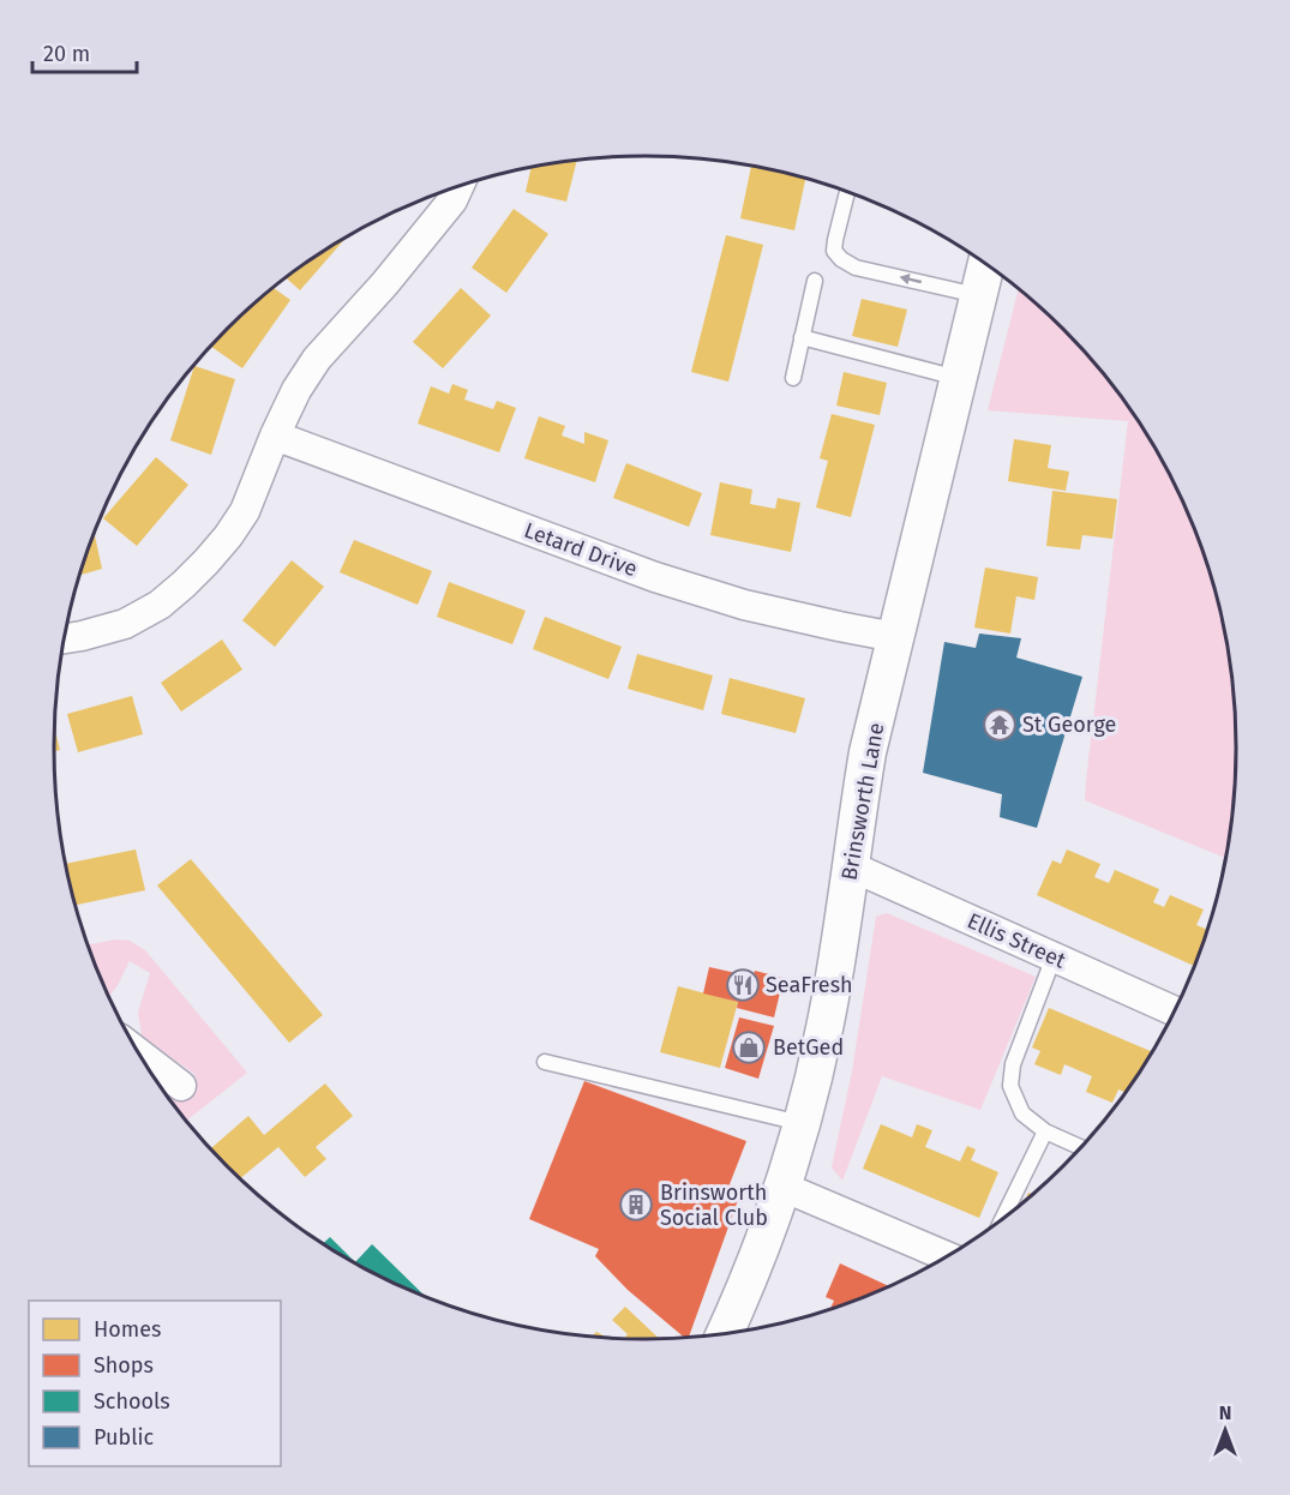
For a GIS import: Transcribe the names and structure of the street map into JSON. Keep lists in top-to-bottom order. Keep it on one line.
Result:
{"streets":{"street":["Letard Drive","Brinsworth Lane","Ellis Street"]},"crossings":[["Letard Drive","Brinsworth Lane"],["Brinsworth Lane","Ellis Street"]],"places":{"temple":["St George"],"restaurant":["SeaFresh"],"shop":["BetGed"],"building":["Brinsworth Social Club"]},"legend":["Homes","Shops","Schools","Public"],"scale_bar":"20 m","north":"top"}
